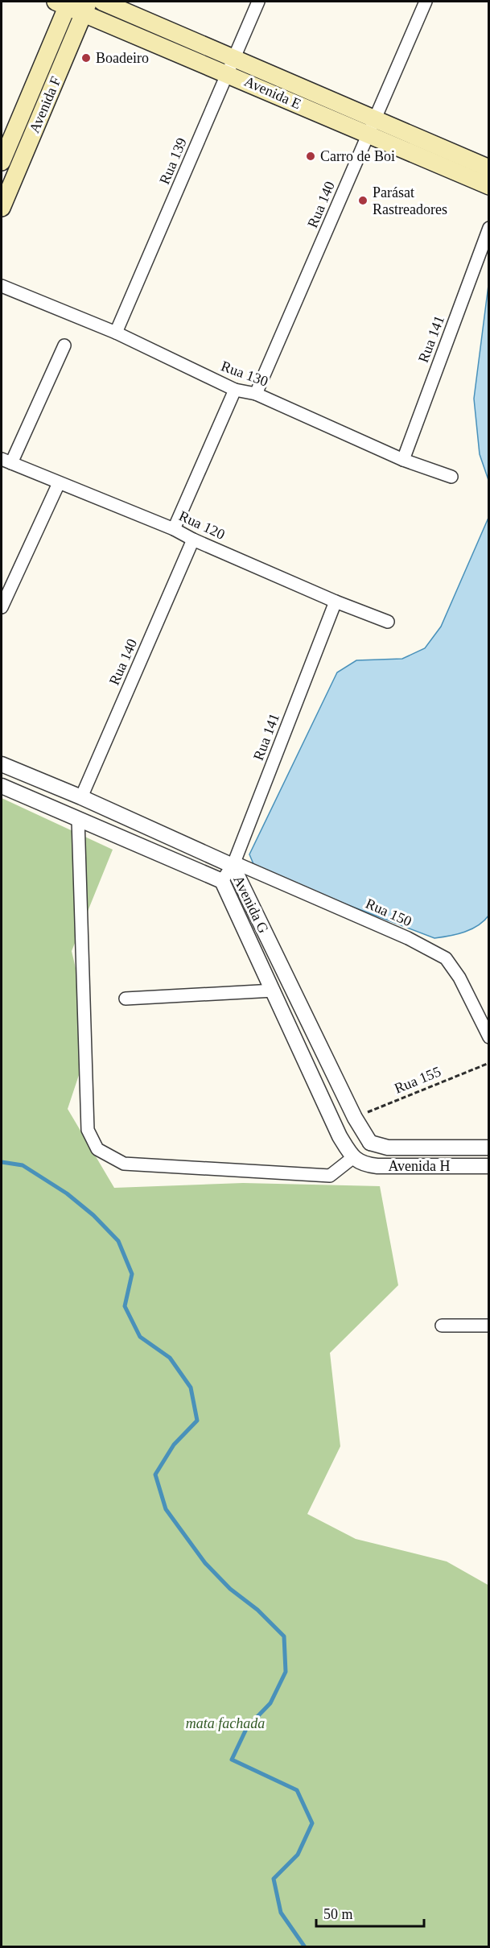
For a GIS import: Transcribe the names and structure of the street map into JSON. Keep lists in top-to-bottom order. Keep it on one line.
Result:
{"streets":{"main road":["Avenida E","Avenida F"],"street":["Rua 139","Rua 140","Rua 141","Rua 130","Rua 120","Avenida G","Rua 150","Avenida H"],"path":["Rua 155"]},"crossings":[["Avenida E","Avenida F"],["Avenida E","Rua 139"],["Avenida E","Rua 140"],["Rua 139","Rua 130"],["Rua 140","Rua 130"],["Rua 140","Rua 120"],["Rua 140","Avenida G"],["Rua 141","Rua 130"],["Rua 141","Rua 120"],["Rua 141","Avenida G"],["Rua 141","Rua 150"],["Avenida G","Rua 150"],["Avenida G","Rua 155"],["Avenida G","Avenida H"]],"parks":["mata fachada"],"places":["Boadeiro","Carro de Boi","Parásat Rastreadores"],"scale_bar":"50 m"}
